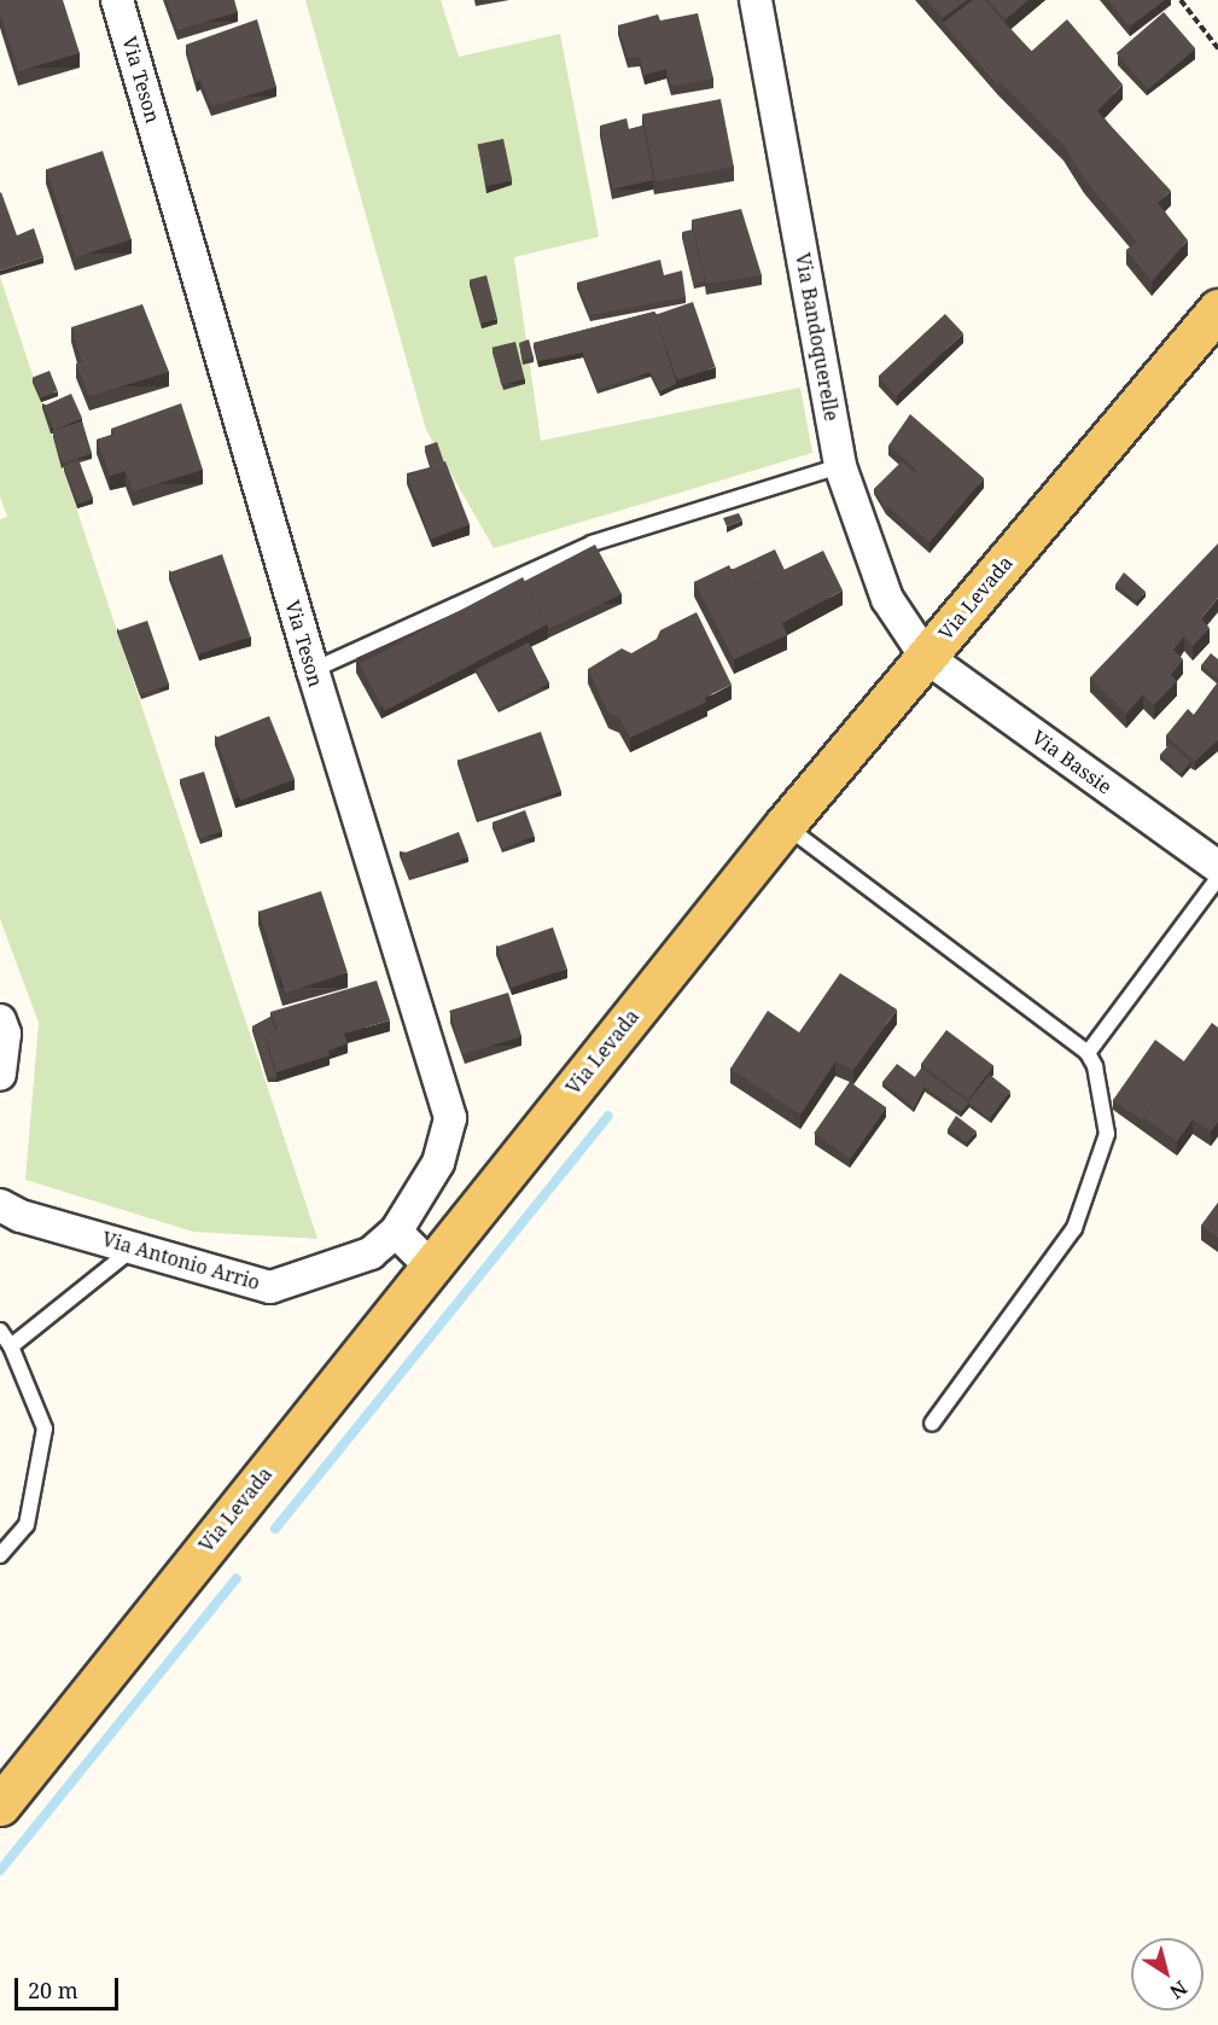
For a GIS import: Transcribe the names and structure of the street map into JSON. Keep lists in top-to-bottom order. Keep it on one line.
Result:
{"streets":{"main road":["Via Levada"],"street":["Via Teson","Via Bandoquerelle","Via Bassie","Via Antonio Arrio"]},"crossings":[["Via Teson","Via Antonio Arrio"],["Via Bandoquerelle","Via Levada"],["Via Bandoquerelle","Via Bassie"],["Via Levada","Via Bassie"]],"scale_bar":"20 m","north":"bottom right"}
